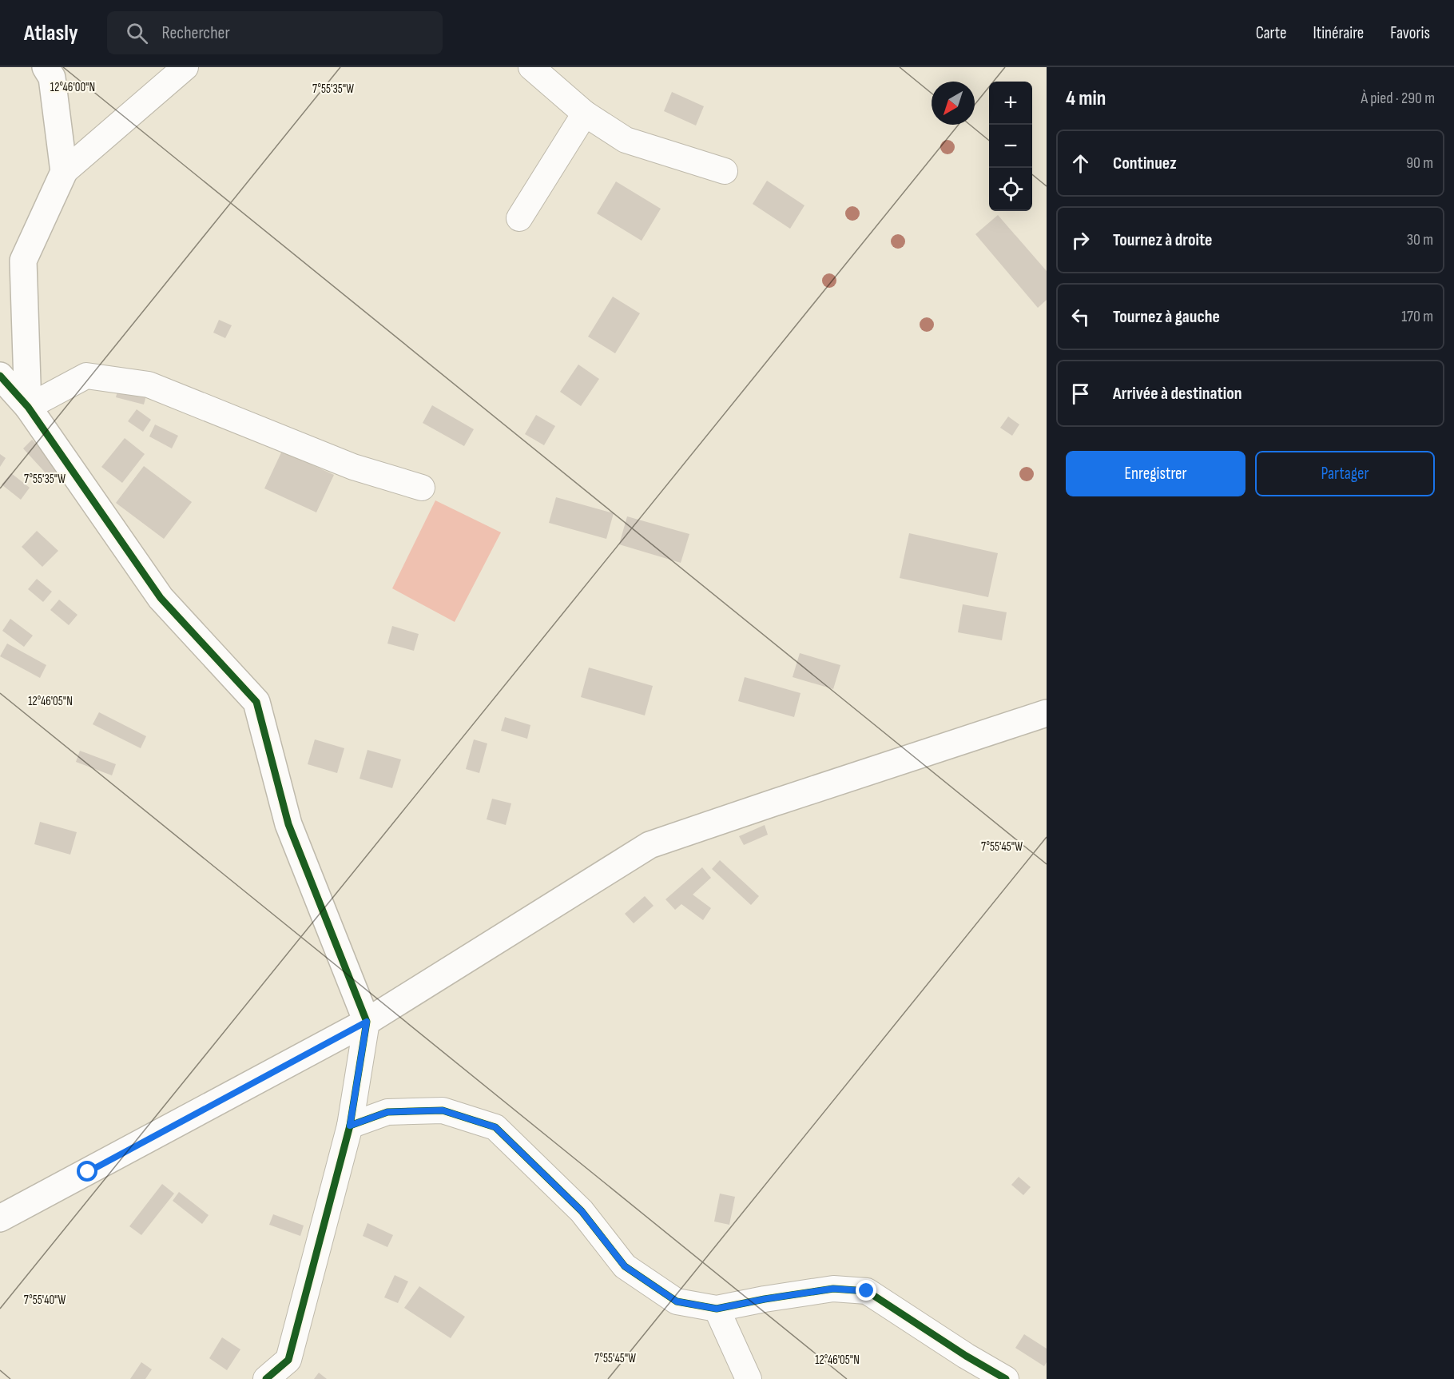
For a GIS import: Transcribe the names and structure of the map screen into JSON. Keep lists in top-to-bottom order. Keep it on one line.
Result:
{"north":"bottom left","page":{"header":"Atlasly","search":"Rechercher","nav":["Carte","Itinéraire","Favoris"],"heading":["4 min","À pied · 290 m"],"map_buttons":["+","−"],"list":[["Continuez","90 m"],["Tournez à droite","30 m"],["Tournez à gauche","170 m"],"Arrivée à destination"],"buttons":["Enregistrer","Partager"]},"coordinates":["12°46'00\"N","7°55'35\"W","12°46'05\"N","7°55'45\"W","7°55'40\"W"]}
